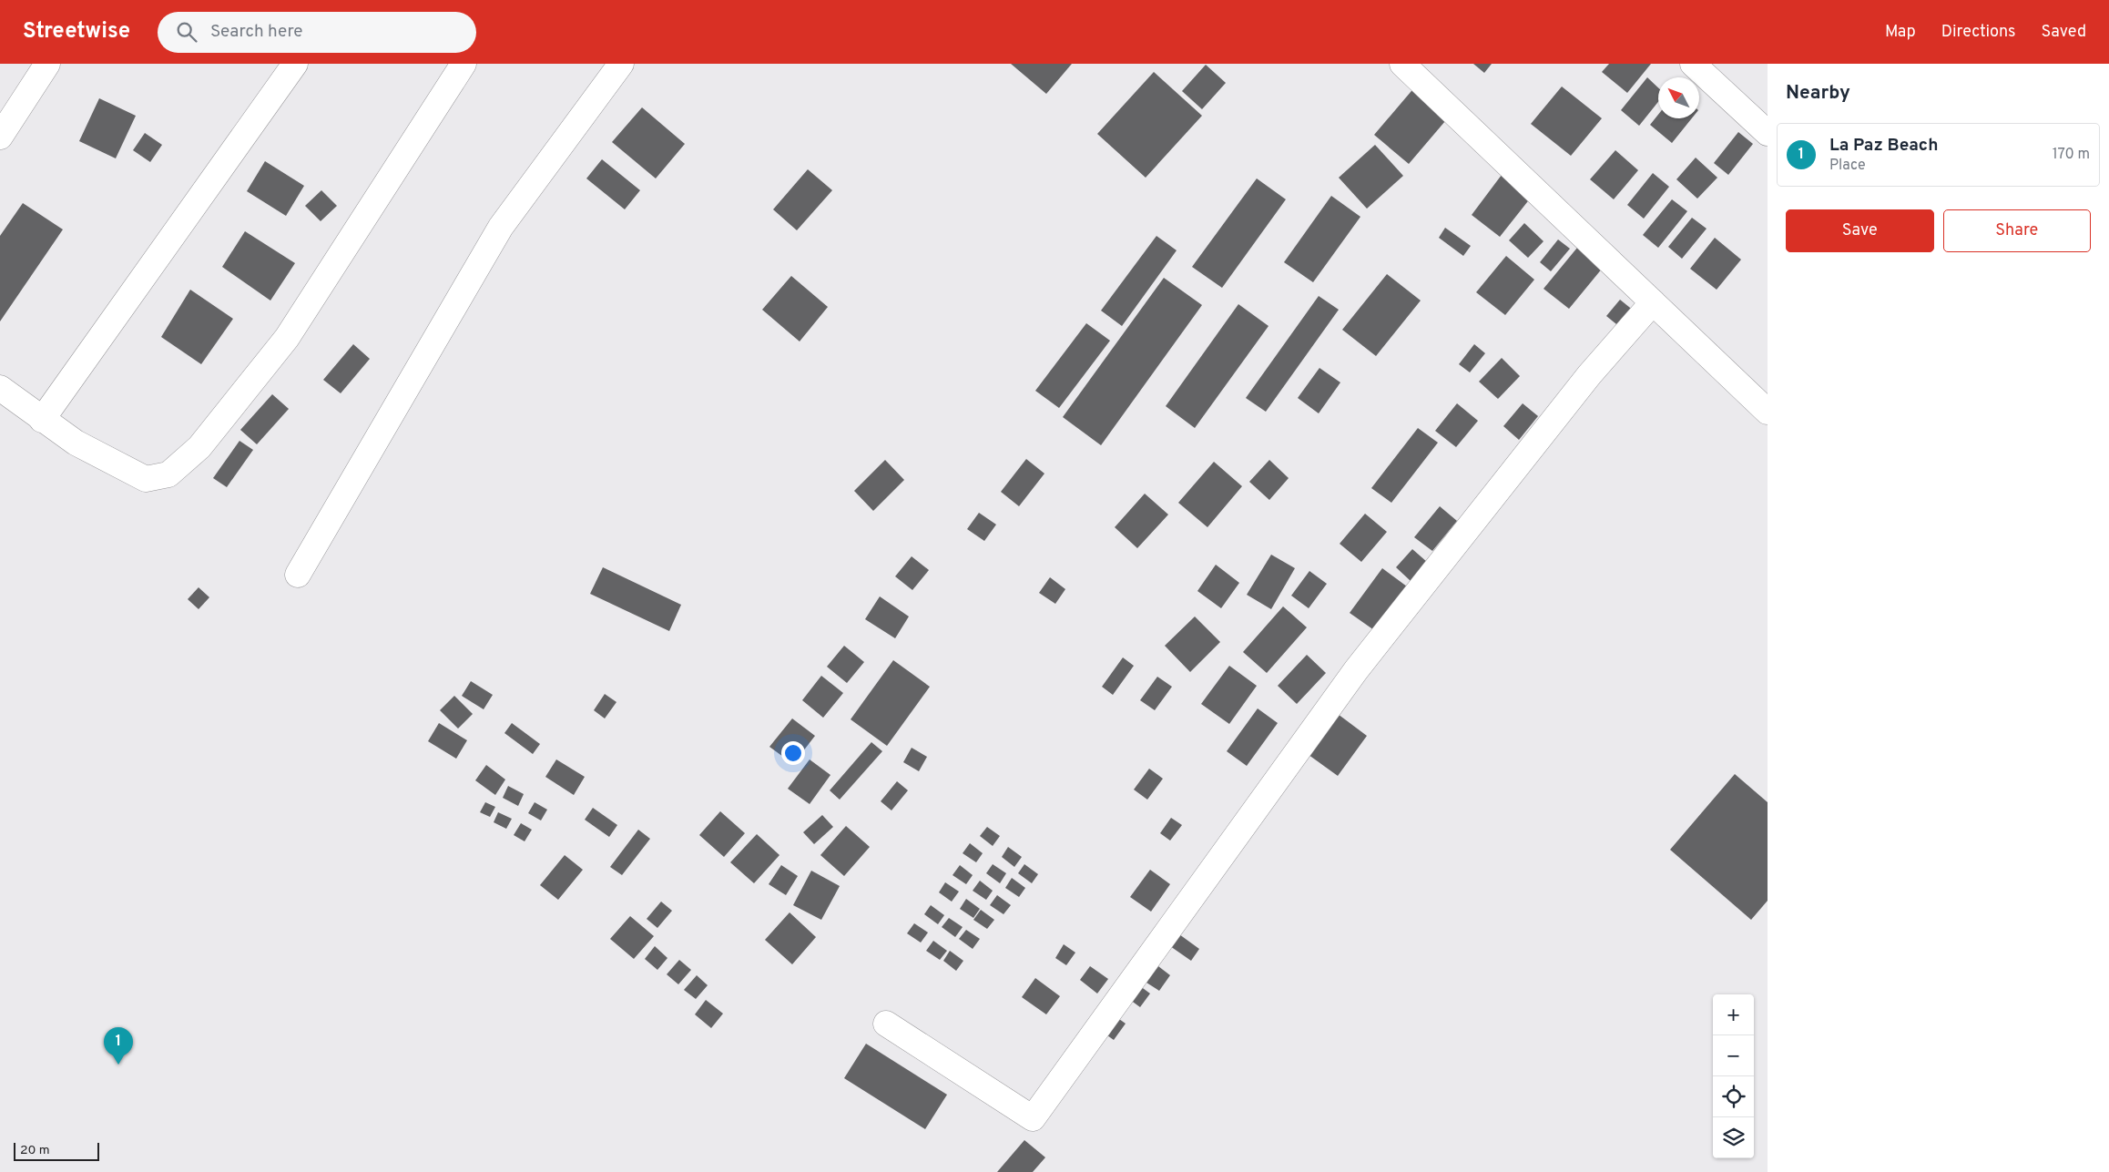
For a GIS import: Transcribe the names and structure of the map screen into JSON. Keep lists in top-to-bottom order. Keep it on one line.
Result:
{"scale_bar":"20 m","north":"top left","page":{"header":"Streetwise","search":"Search here","nav":["Map","Directions","Saved"],"heading":"Nearby","list":[{"mark":"1","name":"La Paz Beach","note":"Place","value":"170 m"}],"buttons":["Save","Share"],"map_buttons":["+","−"],"pins":"1","scale":"20 m"}}
